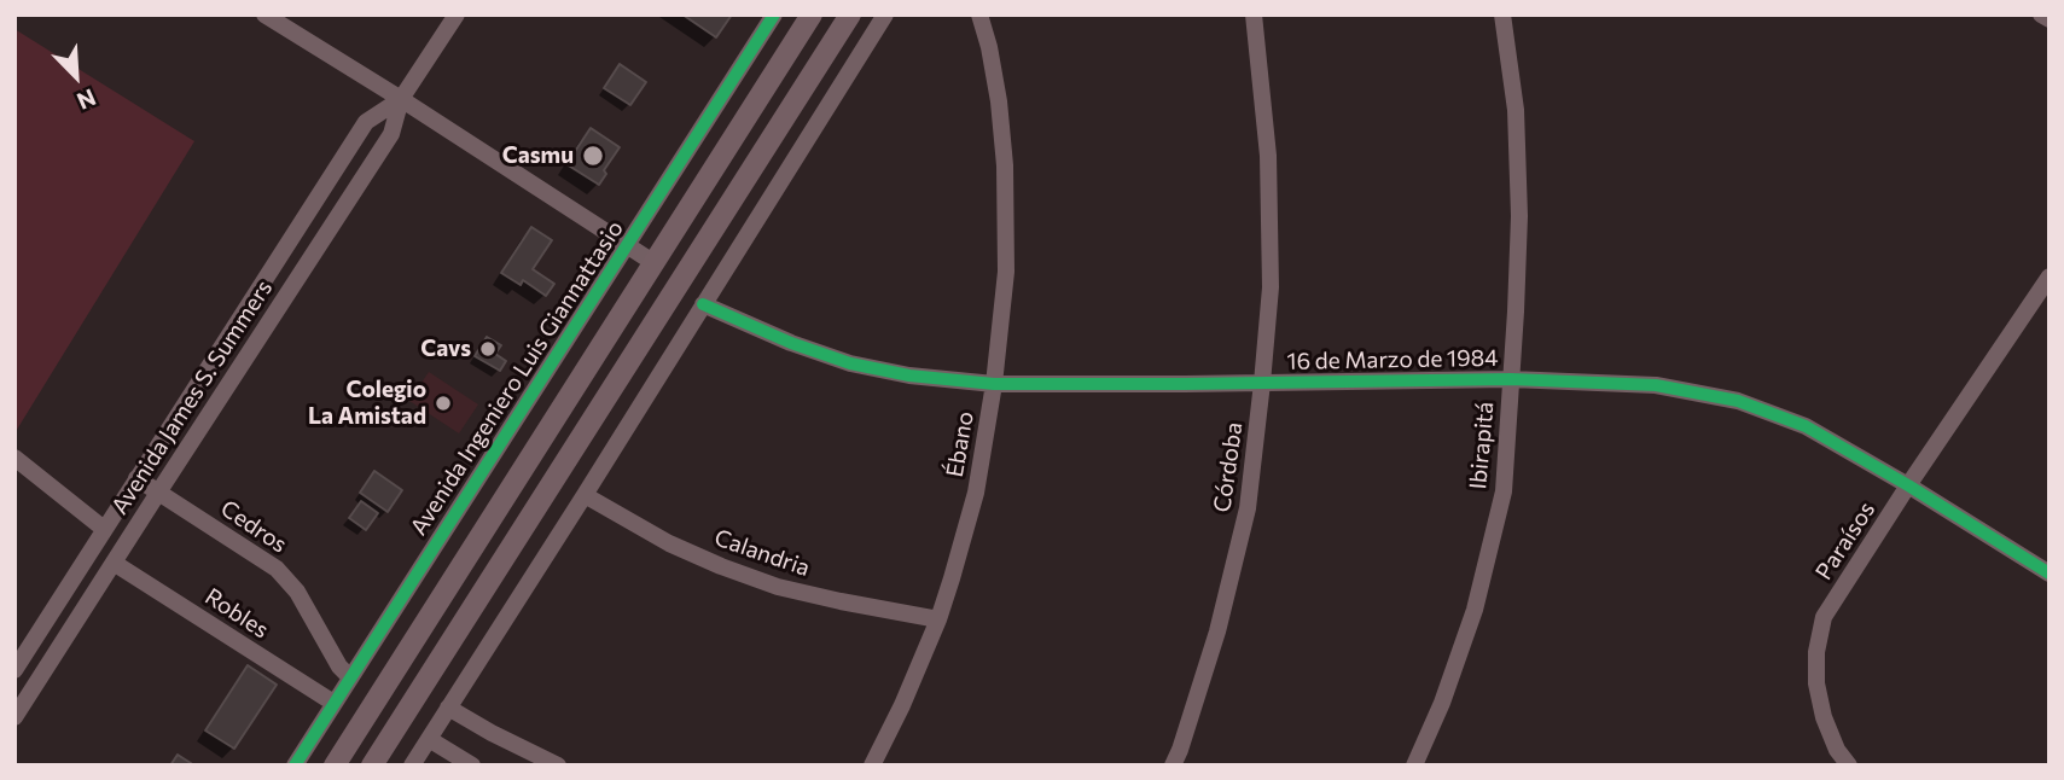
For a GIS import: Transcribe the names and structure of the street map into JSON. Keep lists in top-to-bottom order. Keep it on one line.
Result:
{"streets":{"street":["16 de Marzo de 1984","Avenida Ingeniero Luis Giannattasio","Avenida James S. Summers","Ébano","Ibirapitá","Córdoba","Cedros","Paraísos","Calandria","Robles"]},"crossings":[["16 de Marzo de 1984","Ébano"],["16 de Marzo de 1984","Ibirapitá"],["16 de Marzo de 1984","Córdoba"],["16 de Marzo de 1984","Paraísos"],["Avenida Ingeniero Luis Giannattasio","Cedros"],["Avenida Ingeniero Luis Giannattasio","Robles"],["Avenida James S. Summers","Cedros"],["Avenida James S. Summers","Robles"],["Ébano","Calandria"]],"places":["Casmu","Cavs","Colegio La Amistad"],"north":"bottom right"}
